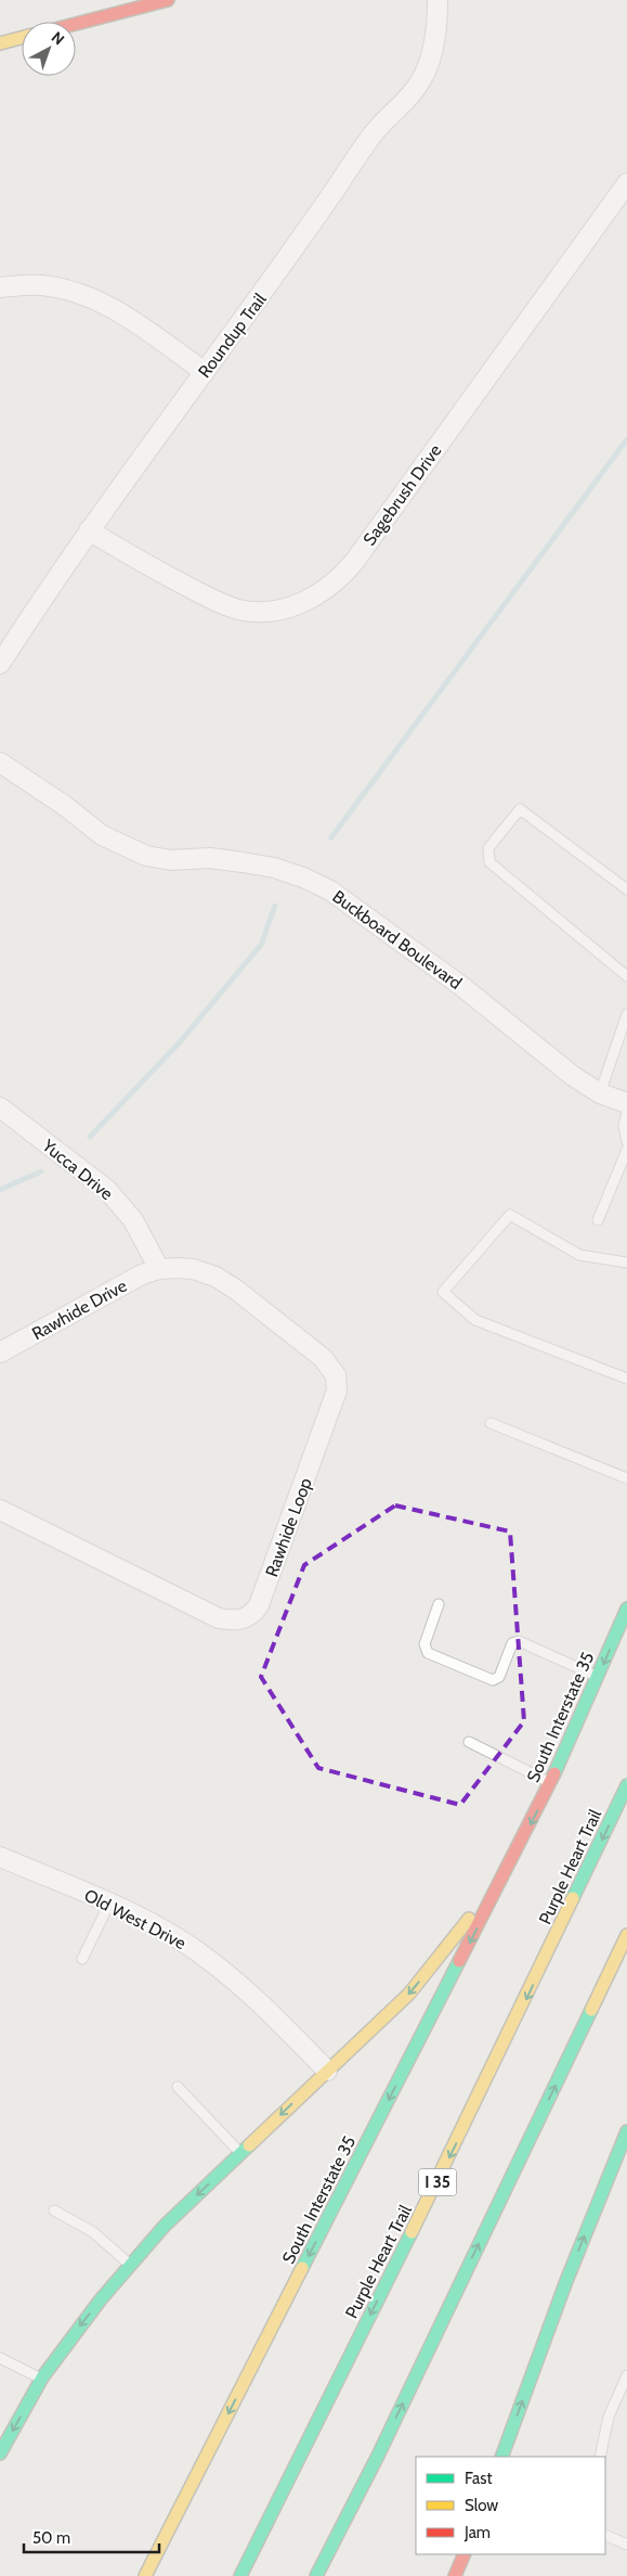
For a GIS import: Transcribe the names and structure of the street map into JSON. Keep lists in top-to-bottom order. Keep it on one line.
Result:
{"streets":{"main road":["South Interstate 35","Purple Heart Trail","I 35"],"street":["Roundup Trail","Sagebrush Drive","Buckboard Boulevard","Yucca Drive","Rawhide Drive","Rawhide Loop","Old West Drive"]},"crossings":[["Roundup Trail","Sagebrush Drive"],["Yucca Drive","Rawhide Drive"],["Yucca Drive","Rawhide Loop"],["Rawhide Drive","Rawhide Loop"],["South Interstate 35","Old West Drive"]],"one_way":["South Interstate 35"],"legend":["Fast","Slow","Jam"],"scale_bar":"50 m","north":"top right"}
